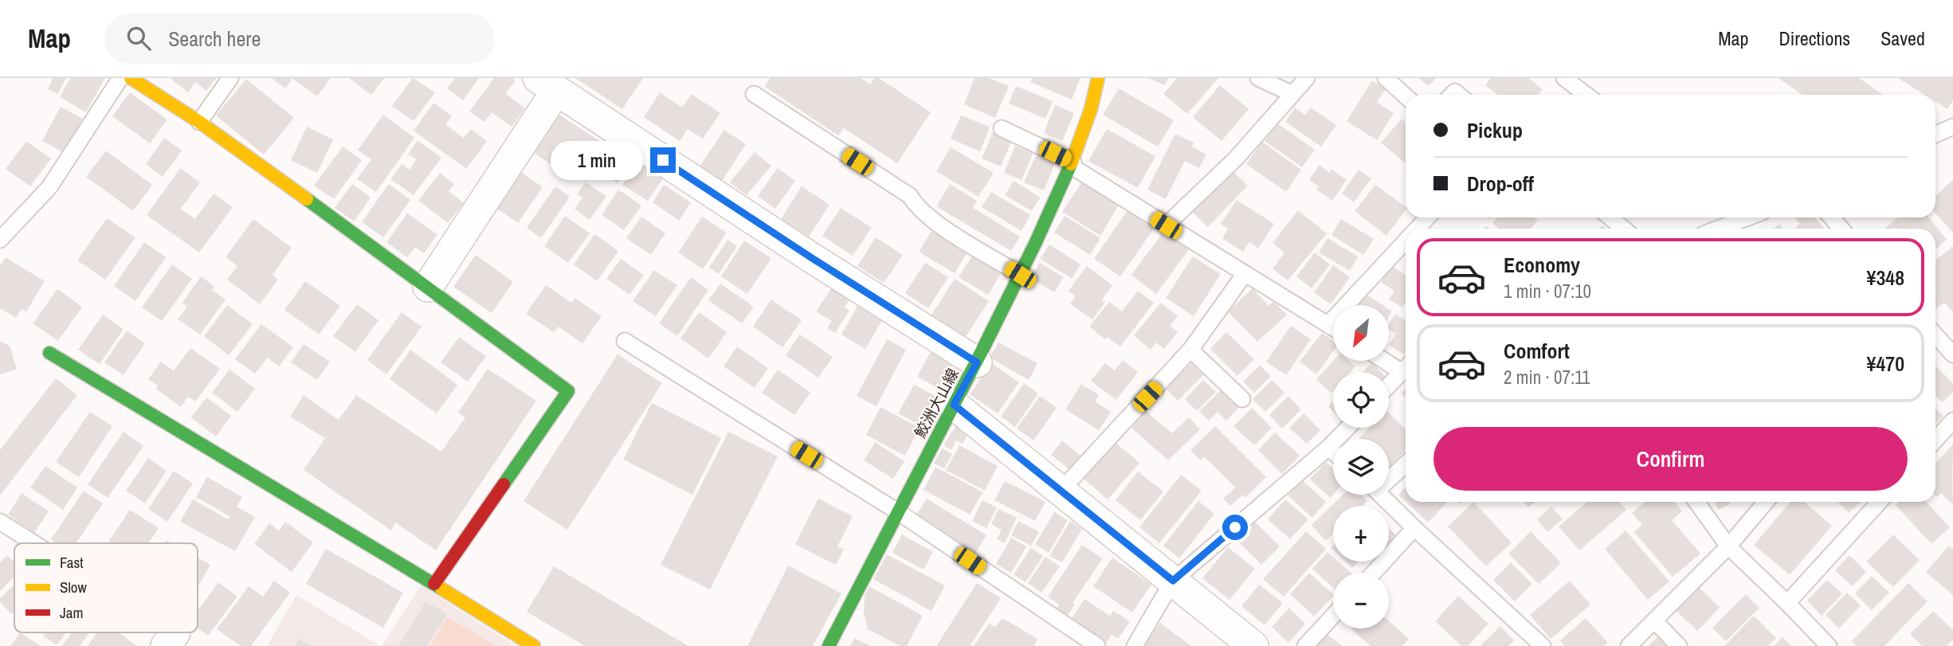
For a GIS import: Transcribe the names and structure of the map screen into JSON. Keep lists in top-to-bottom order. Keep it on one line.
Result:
{"streets":{"street":["鮫洲大山線"]},"legend":["Fast","Slow","Jam"],"north":"bottom left","page":{"header":"Map","search":"Search here","nav":["Map","Directions","Saved"],"banner":["Pickup","Drop-off"],"bubble":"1 min","list":[{"name":"Economy","note":"1 min · 07:10","value":"¥348"},{"name":"Comfort","note":"2 min · 07:11","value":"¥470"}],"map_buttons":["+","−"],"buttons":"Confirm"}}
